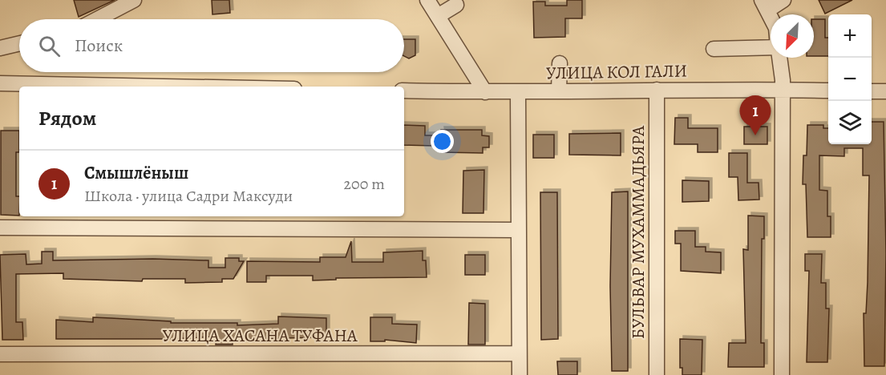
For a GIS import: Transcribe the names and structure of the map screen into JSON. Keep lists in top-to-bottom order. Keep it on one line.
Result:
{"streets":{"street":["УЛИЦА КОЛ ГАЛИ","БУЛЬВАР МУХАММАДЬЯРА","УЛИЦА ХАСАНА ТУФАНА"]},"crossings":[["УЛИЦА КОЛ ГАЛИ","БУЛЬВАР МУХАММАДЬЯРА"]],"north":"bottom left","page":{"map_buttons":["+","−"],"search":"Поиск","heading":"Рядом","pins":"1","list":[{"mark":"1","name":"Смышлёныш","note":"Школа · улица Садри Максуди","value":"200 m"}]}}
